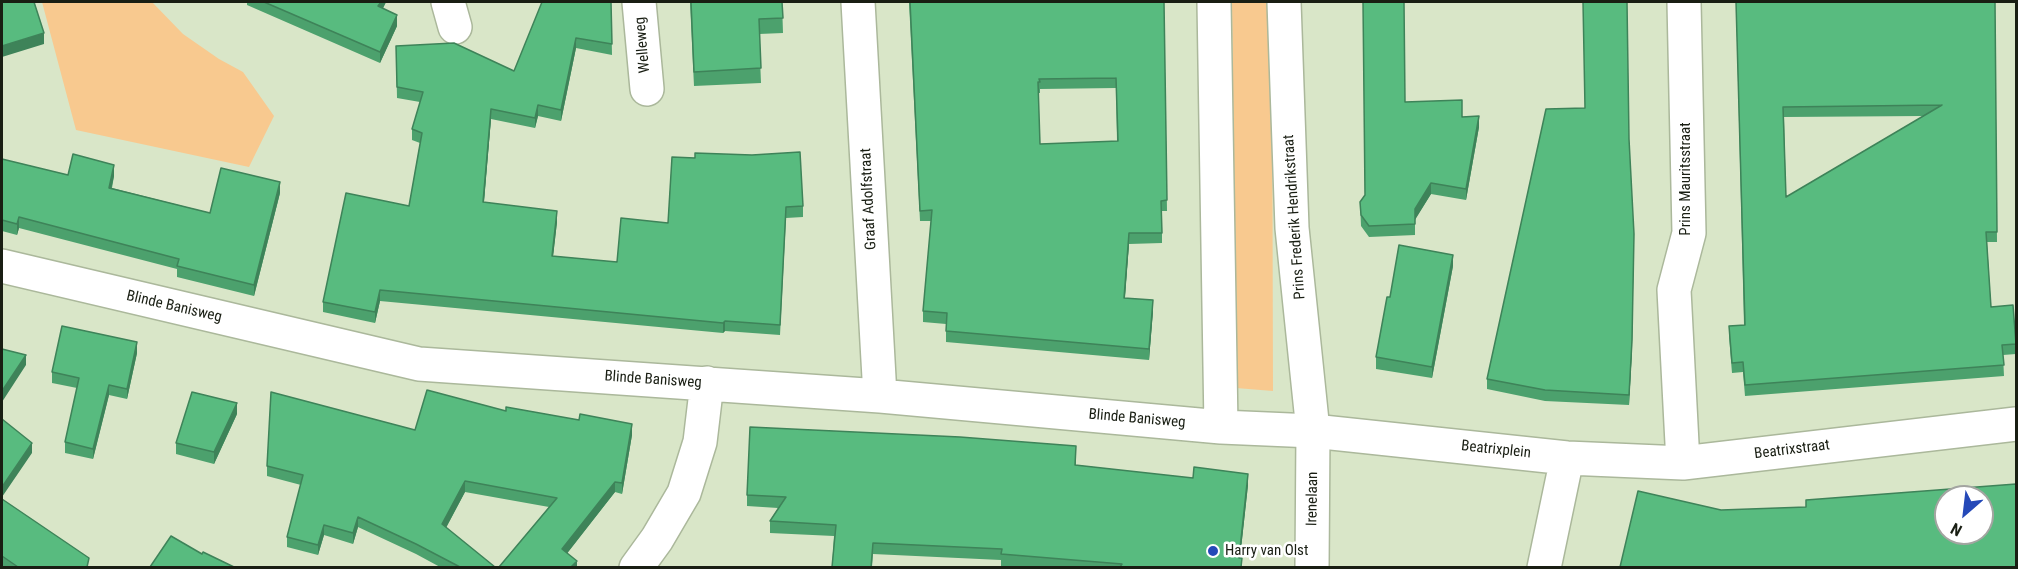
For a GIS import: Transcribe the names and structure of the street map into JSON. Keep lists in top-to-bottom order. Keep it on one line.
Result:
{"streets":{"street":["Welleweg","Prins Mauritsstraat","Graaf Adolfstraat","Prins Frederik Hendrikstraat","Blinde Banisweg","Beatrixplein","Beatrixstraat","Irenelaan"]},"crossings":[["Prins Mauritsstraat","Beatrixstraat"],["Graaf Adolfstraat","Blinde Banisweg"],["Prins Frederik Hendrikstraat","Blinde Banisweg"],["Prins Frederik Hendrikstraat","Beatrixplein"],["Prins Frederik Hendrikstraat","Irenelaan"],["Blinde Banisweg","Beatrixplein"],["Blinde Banisweg","Irenelaan"],["Beatrixplein","Beatrixstraat"],["Beatrixplein","Irenelaan"]],"places":["Harry van Olst"],"north":"bottom left"}
